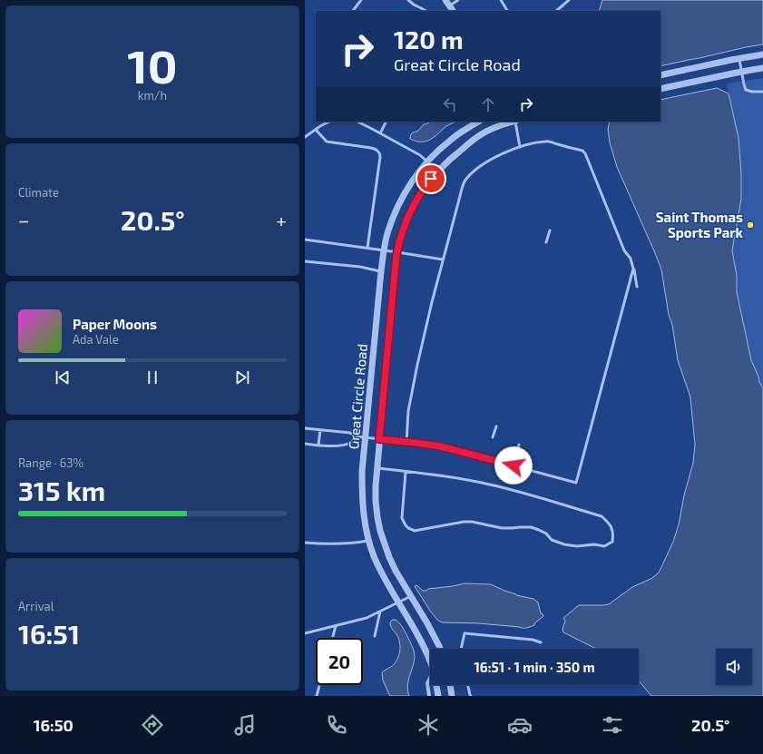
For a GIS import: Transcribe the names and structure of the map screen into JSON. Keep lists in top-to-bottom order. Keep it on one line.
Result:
{"streets":{"street":["Great Circle Road"]},"places":["Saint Thomas Sports Park"],"page":{"tile":[["10","km/h"],"Climate",["Range · 63%","315 km"],["Arrival","16:51"]],"turn":["120 m","Great Circle Road"],"heat":["−","20.5°","+"],"song":["Paper Moons","Ada Vale"],"limit":"20","trip":"16:51 · 1 min · 350 m","tabs":["16:50","20.5°"]}}
